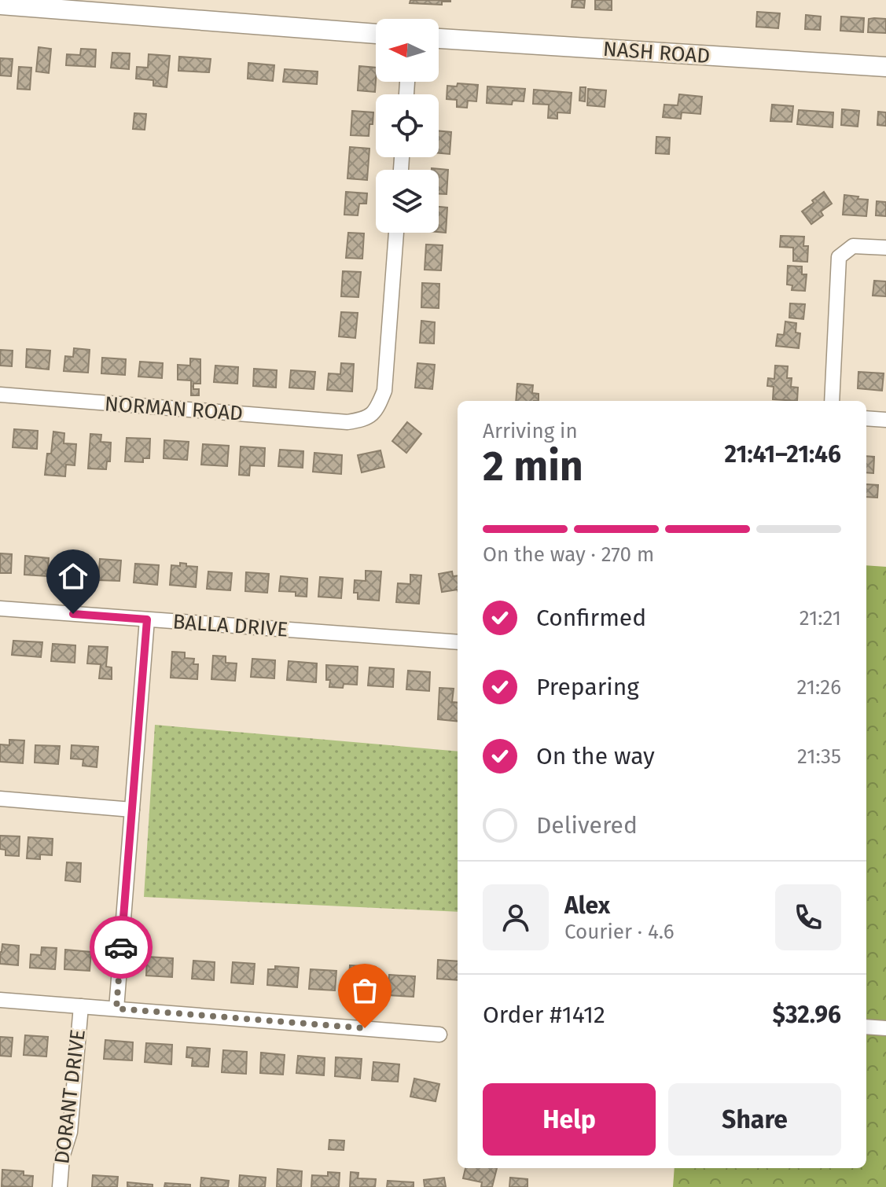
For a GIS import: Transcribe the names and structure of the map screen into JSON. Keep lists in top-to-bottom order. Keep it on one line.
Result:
{"streets":{"main road":["NASH ROAD"],"street":["NORMAN ROAD","BALLA DRIVE","DORANT DRIVE"]},"north":"left","page":{"heading":["2 min","Arriving in","21:41–21:46"],"panel":["Alex","Courier · 4.6","Order #1412","$32.96"],"bar":"On the way · 270 m","list":[["Confirmed","21:21"],["Preparing","21:26"],["On the way","21:35"],"Delivered"],"buttons":["Help","Share"]}}
